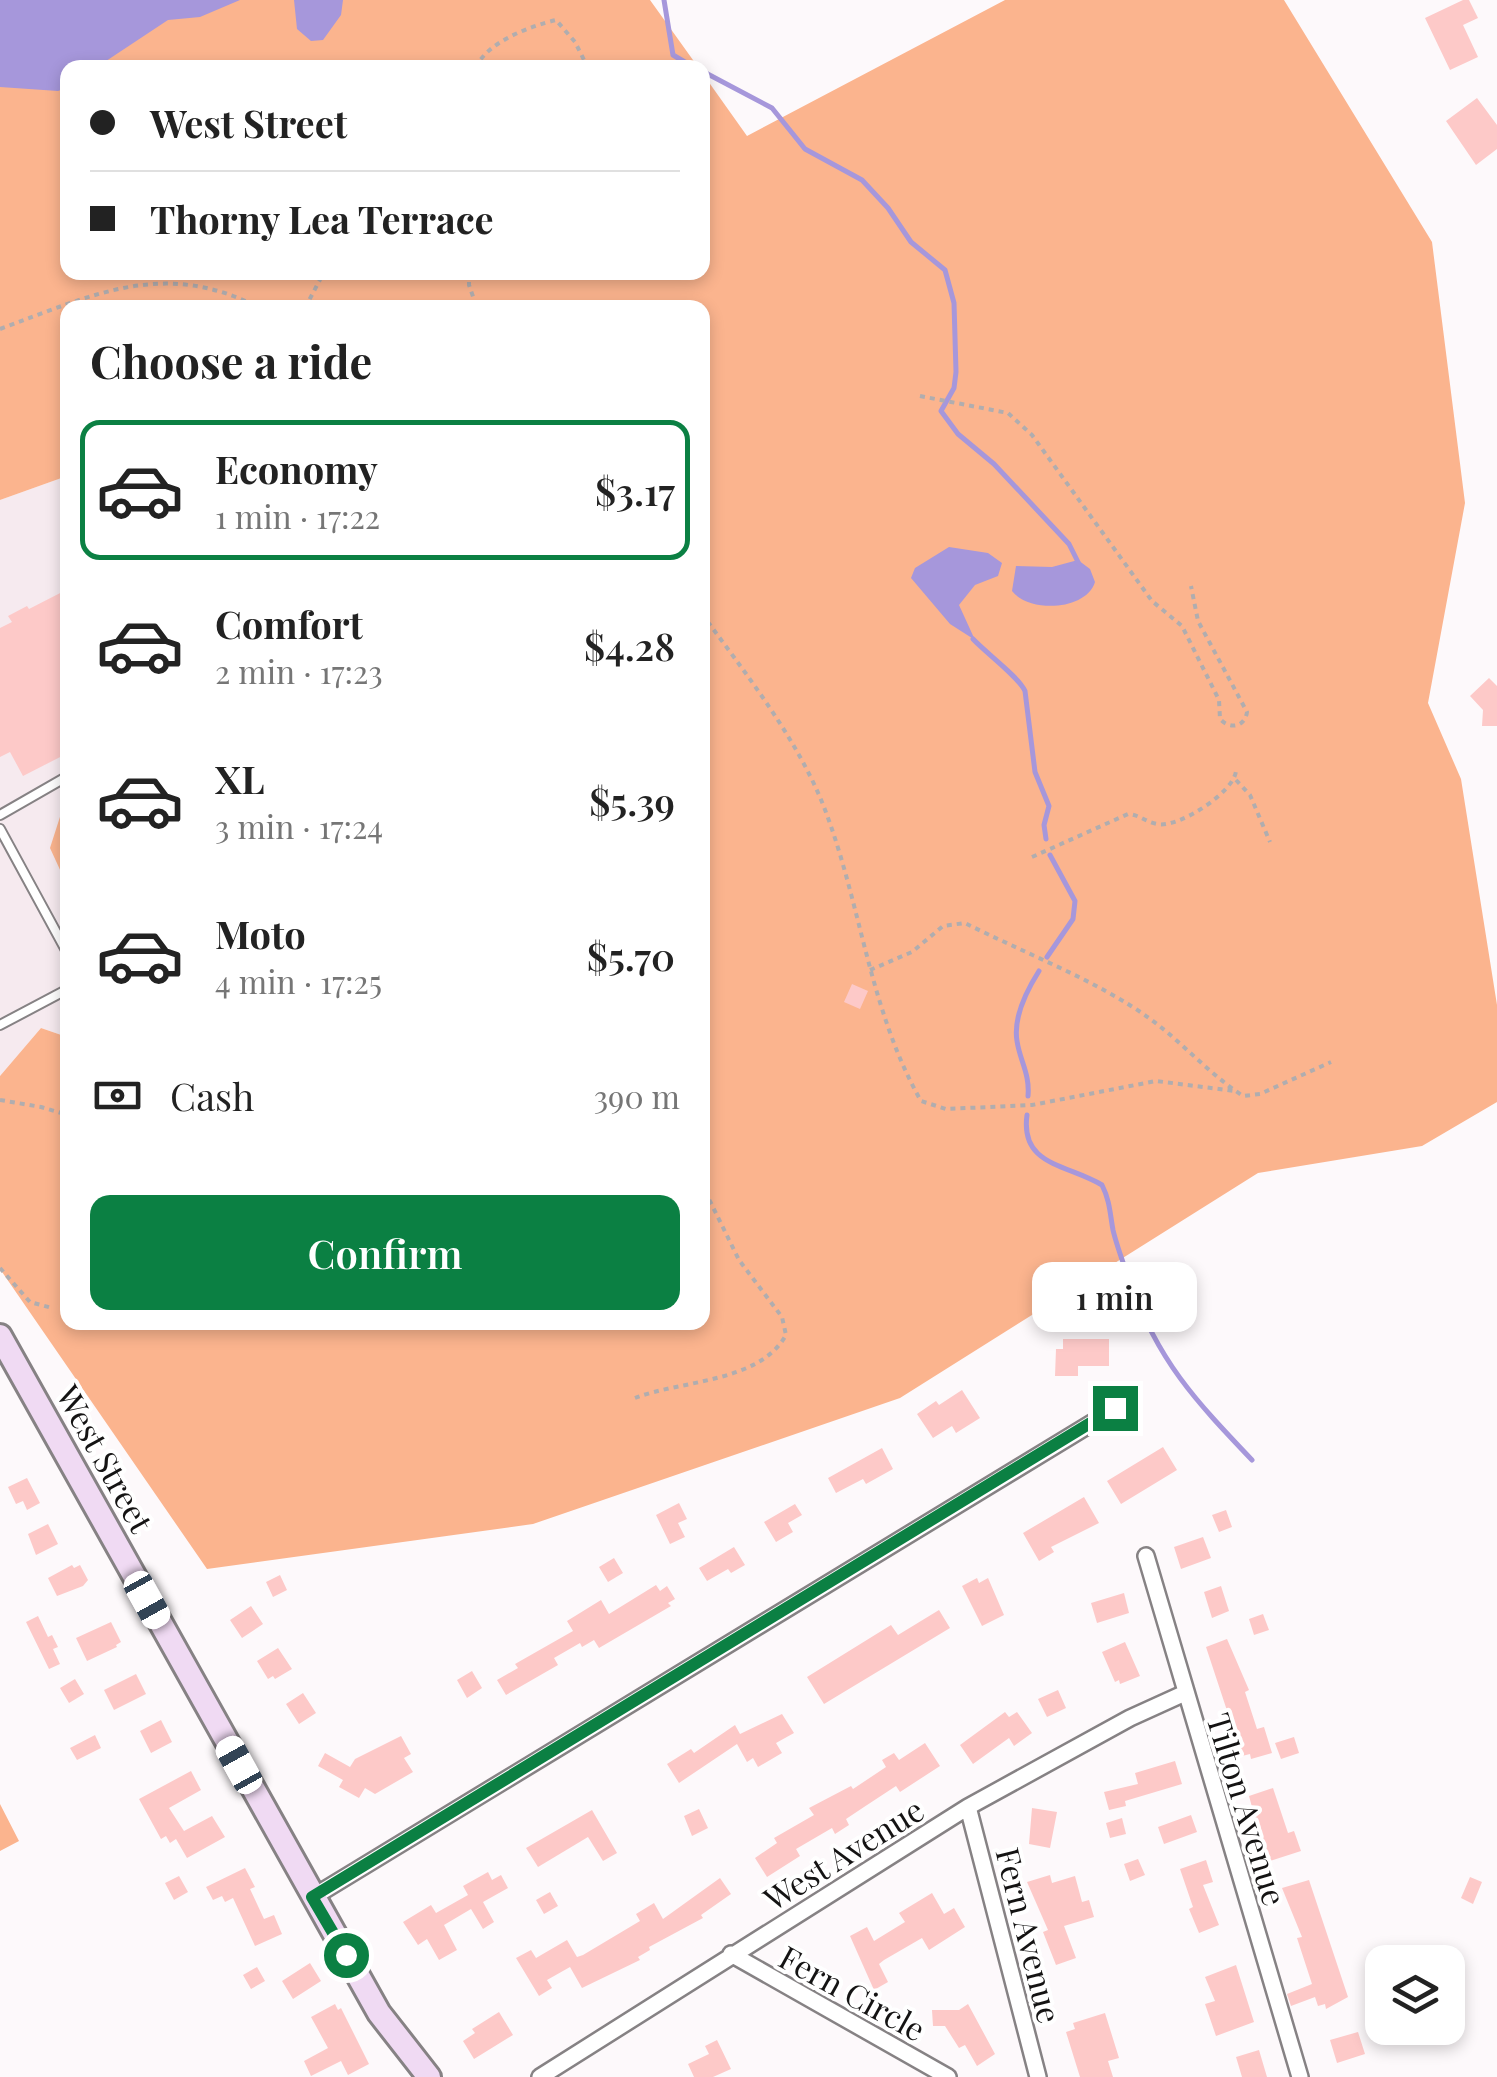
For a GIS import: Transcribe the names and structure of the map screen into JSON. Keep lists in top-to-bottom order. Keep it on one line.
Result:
{"streets":{"street":["West Street","Tilton Avenue","West Avenue","Fern Avenue","Fern Circle"]},"crossings":[["Tilton Avenue","West Avenue"],["West Avenue","Fern Avenue"],["West Avenue","Fern Circle"]],"page":{"banner":["West Street","Thorny Lea Terrace"],"heading":"Choose a ride","list":[{"name":"Economy","note":"1 min · 17:22","value":"$3.17"},{"name":"Comfort","note":"2 min · 17:23","value":"$4.28"},{"name":"XL","note":"3 min · 17:24","value":"$5.39"},{"name":"Moto","note":"4 min · 17:25","value":"$5.70"}],"pay":["Cash","390 m"],"buttons":"Confirm","bubble":"1 min"}}
